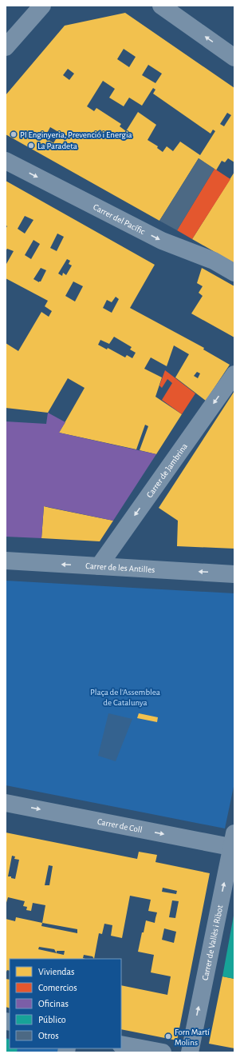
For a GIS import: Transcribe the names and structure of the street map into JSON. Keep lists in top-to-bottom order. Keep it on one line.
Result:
{"streets":{"street":["Carrer del Pacífic","Carrer de Jambrina","Carrer de les Antilles","Carrer de Coll","Carrer de Vallès i Ribot"]},"crossings":[["Carrer de Jambrina","Carrer de les Antilles"],["Carrer de Coll","Carrer de Vallès i Ribot"]],"one_way":["Carrer del Pacífic","Carrer de Jambrina","Carrer de les Antilles","Carrer de Coll","Carrer de Vallès i Ribot"],"parks":["Plaça de l'Assemblea de Catalunya"],"places":["PI Enginyeria, Prevenció i Energia","La Paradeta","Forn Martí Molins"],"legend":["Viviendas","Comercios","Oficinas","Público","Otros"]}
